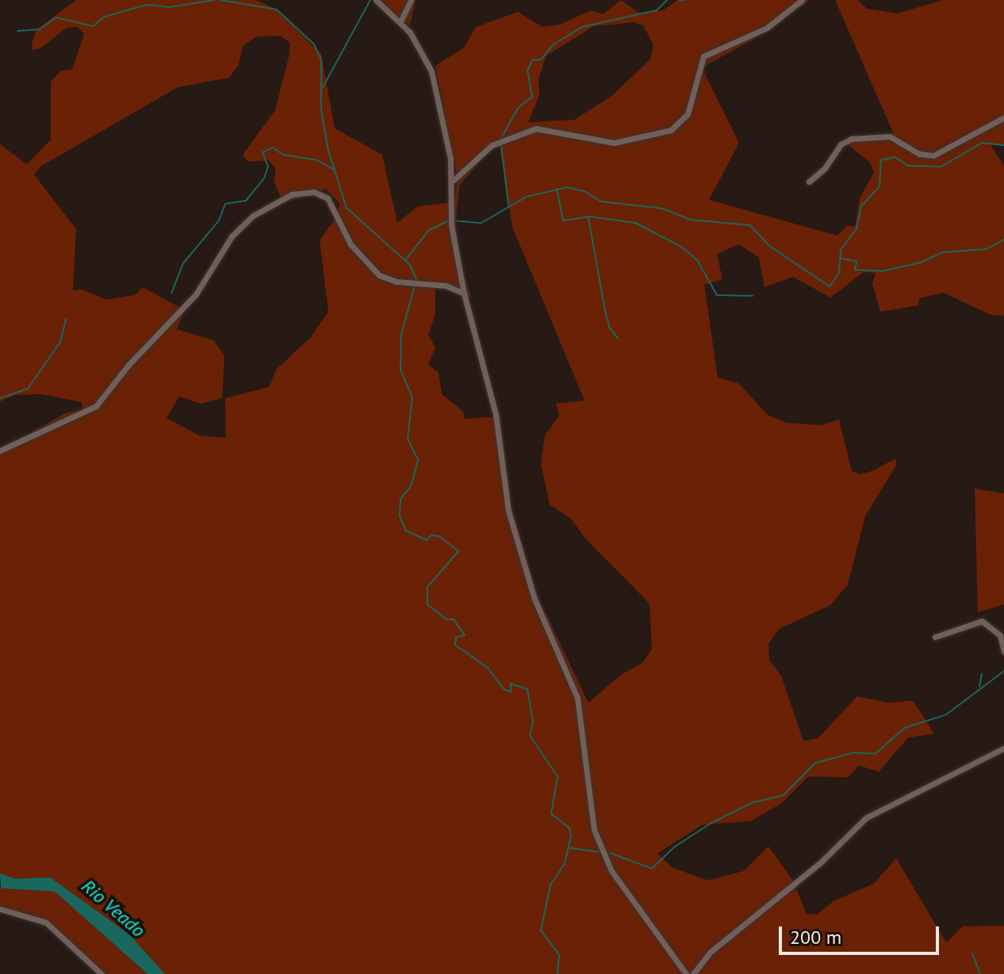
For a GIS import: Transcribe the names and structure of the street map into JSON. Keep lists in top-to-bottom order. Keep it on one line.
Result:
{"water":["Rio Veado"],"scale_bar":"200 m"}
